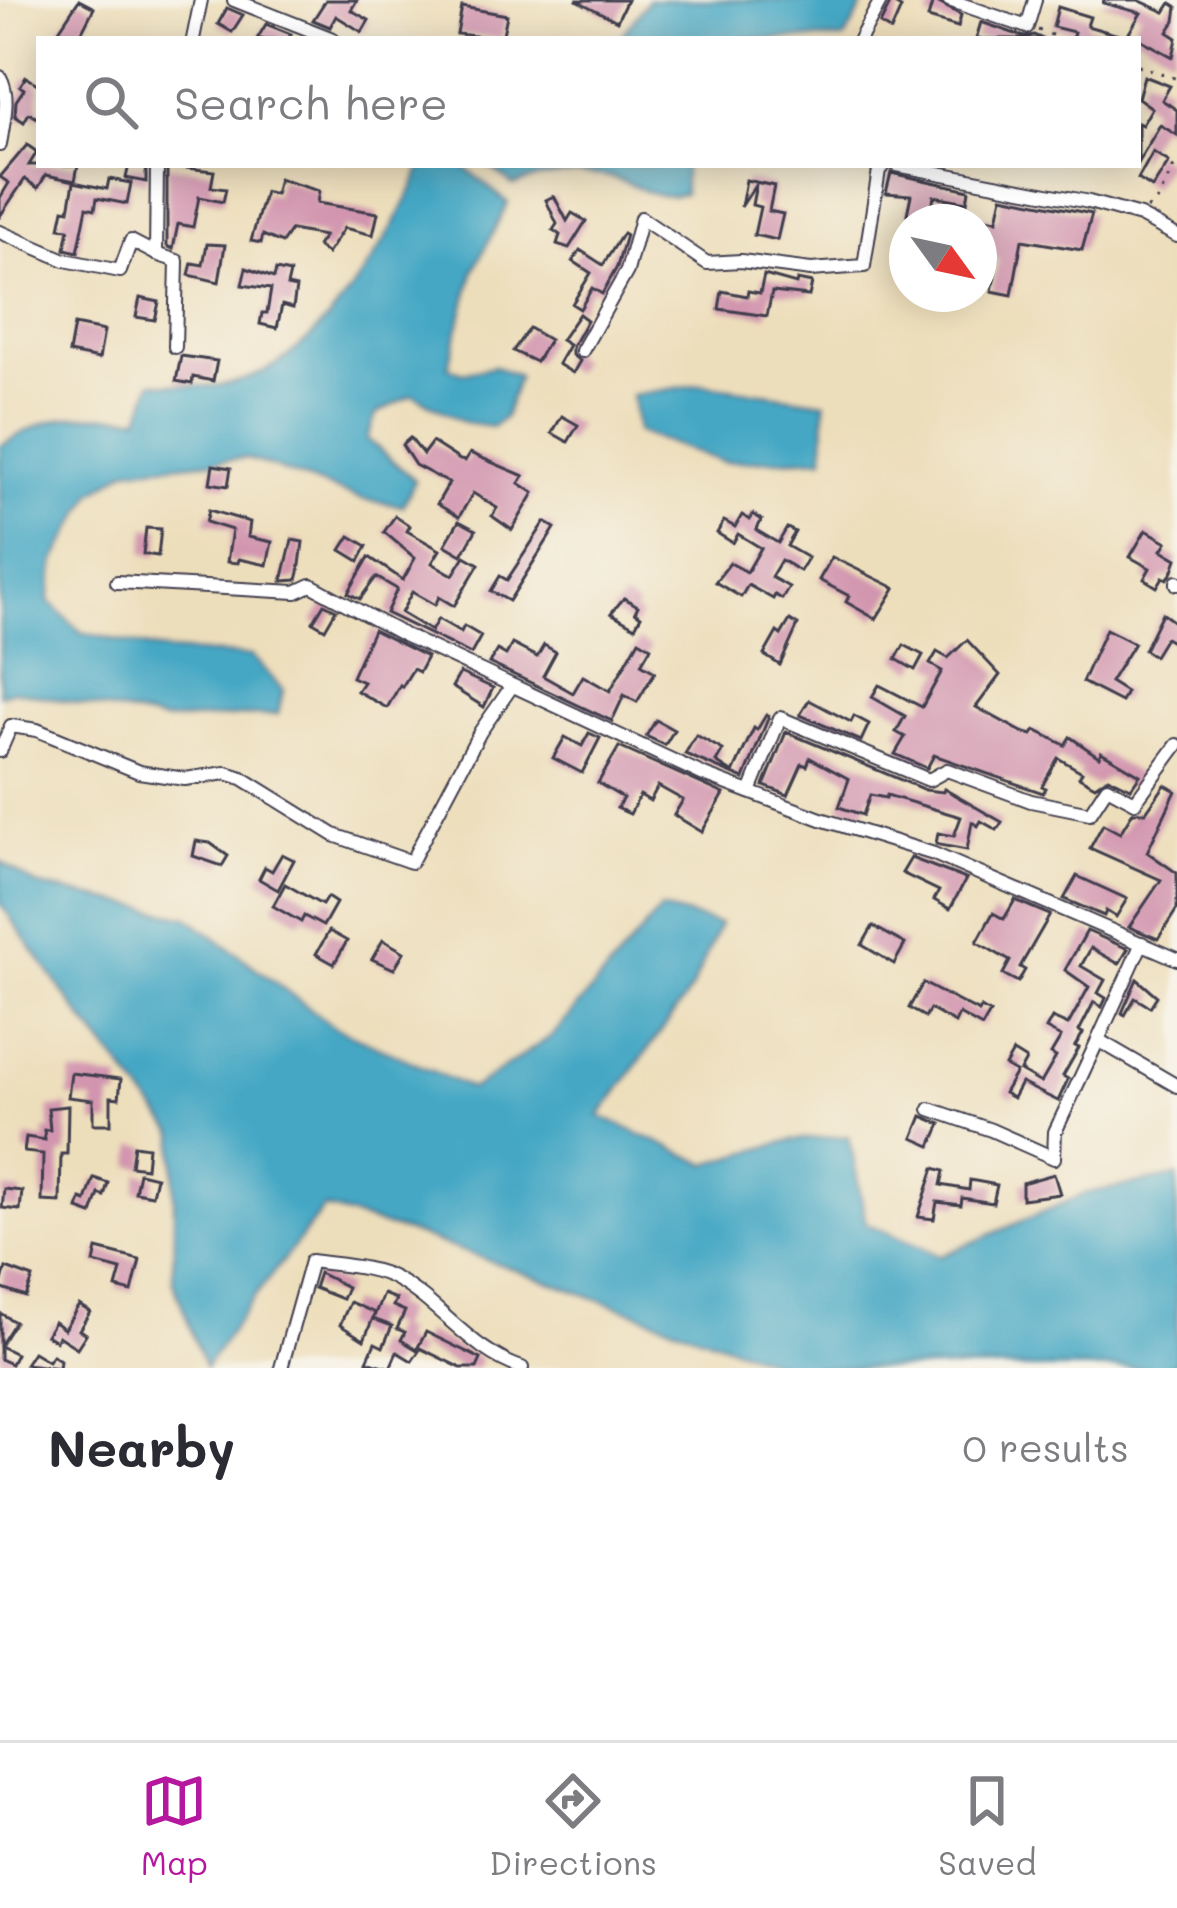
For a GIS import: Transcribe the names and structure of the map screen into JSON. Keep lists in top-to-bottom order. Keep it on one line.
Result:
{"north":"bottom right","page":{"search":"Search here","heading":["Nearby","0 results"],"nav":["Map","Directions","Saved"]}}
